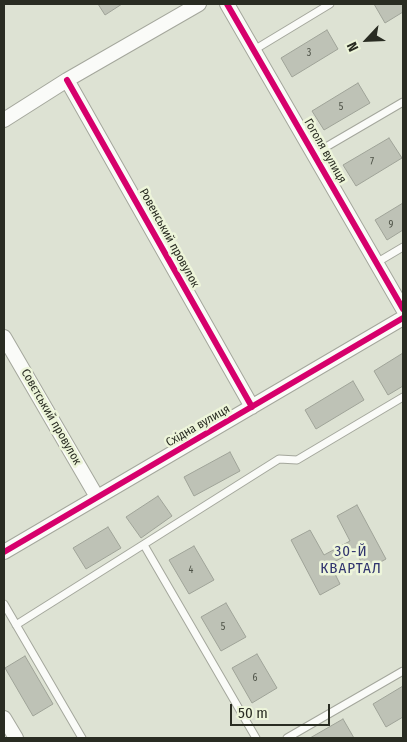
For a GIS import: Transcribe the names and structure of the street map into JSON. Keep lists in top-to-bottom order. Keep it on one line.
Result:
{"streets":{"street":["Гоголя вулиця","Ровенський провулок","Совєтський провулок","Східна вулиця"]},"crossings":[["Ровенський провулок","Східна вулиця"],["Совєтський провулок","Східна вулиця"]],"districts":["30-Й КВАРТАЛ"],"house_numbers":["3","5","7","9","4","5","6"],"scale_bar":"50 m","north":"bottom left"}
